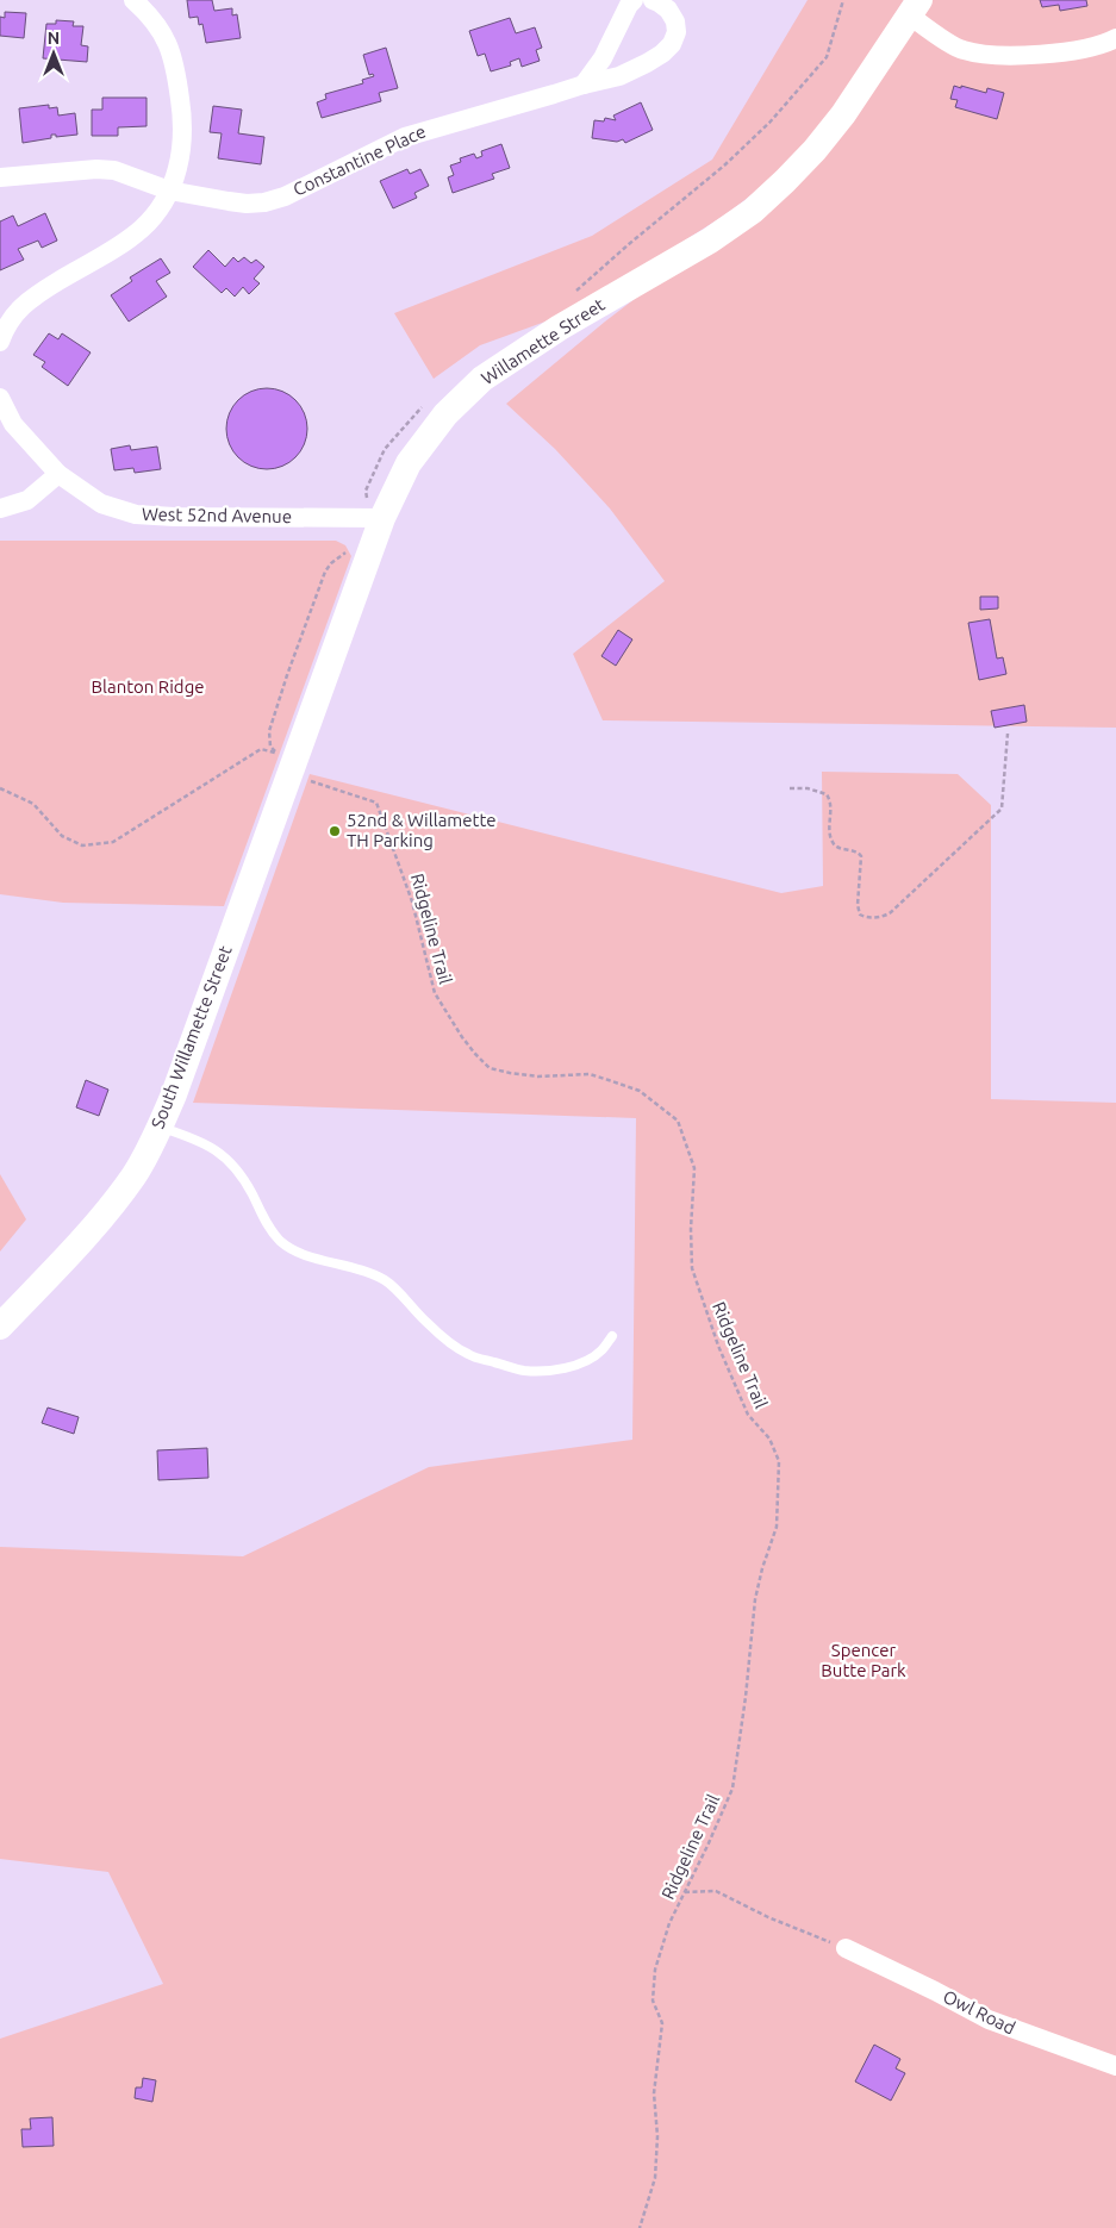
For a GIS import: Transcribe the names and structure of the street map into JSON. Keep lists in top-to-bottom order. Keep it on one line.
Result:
{"streets":{"main road":["Willamette Street","South Willamette Street"],"street":["Constantine Place","West 52nd Avenue","Owl Road"],"path":["Ridgeline Trail"]},"crossings":[["Willamette Street","West 52nd Avenue"],["Willamette Street","Ridgeline Trail"],["Willamette Street","South Willamette Street"],["Ridgeline Trail","South Willamette Street"]],"parks":["Blanton Ridge","Spencer Butte Park"],"places":["52nd & Willamette TH Parking"],"north":"top"}
